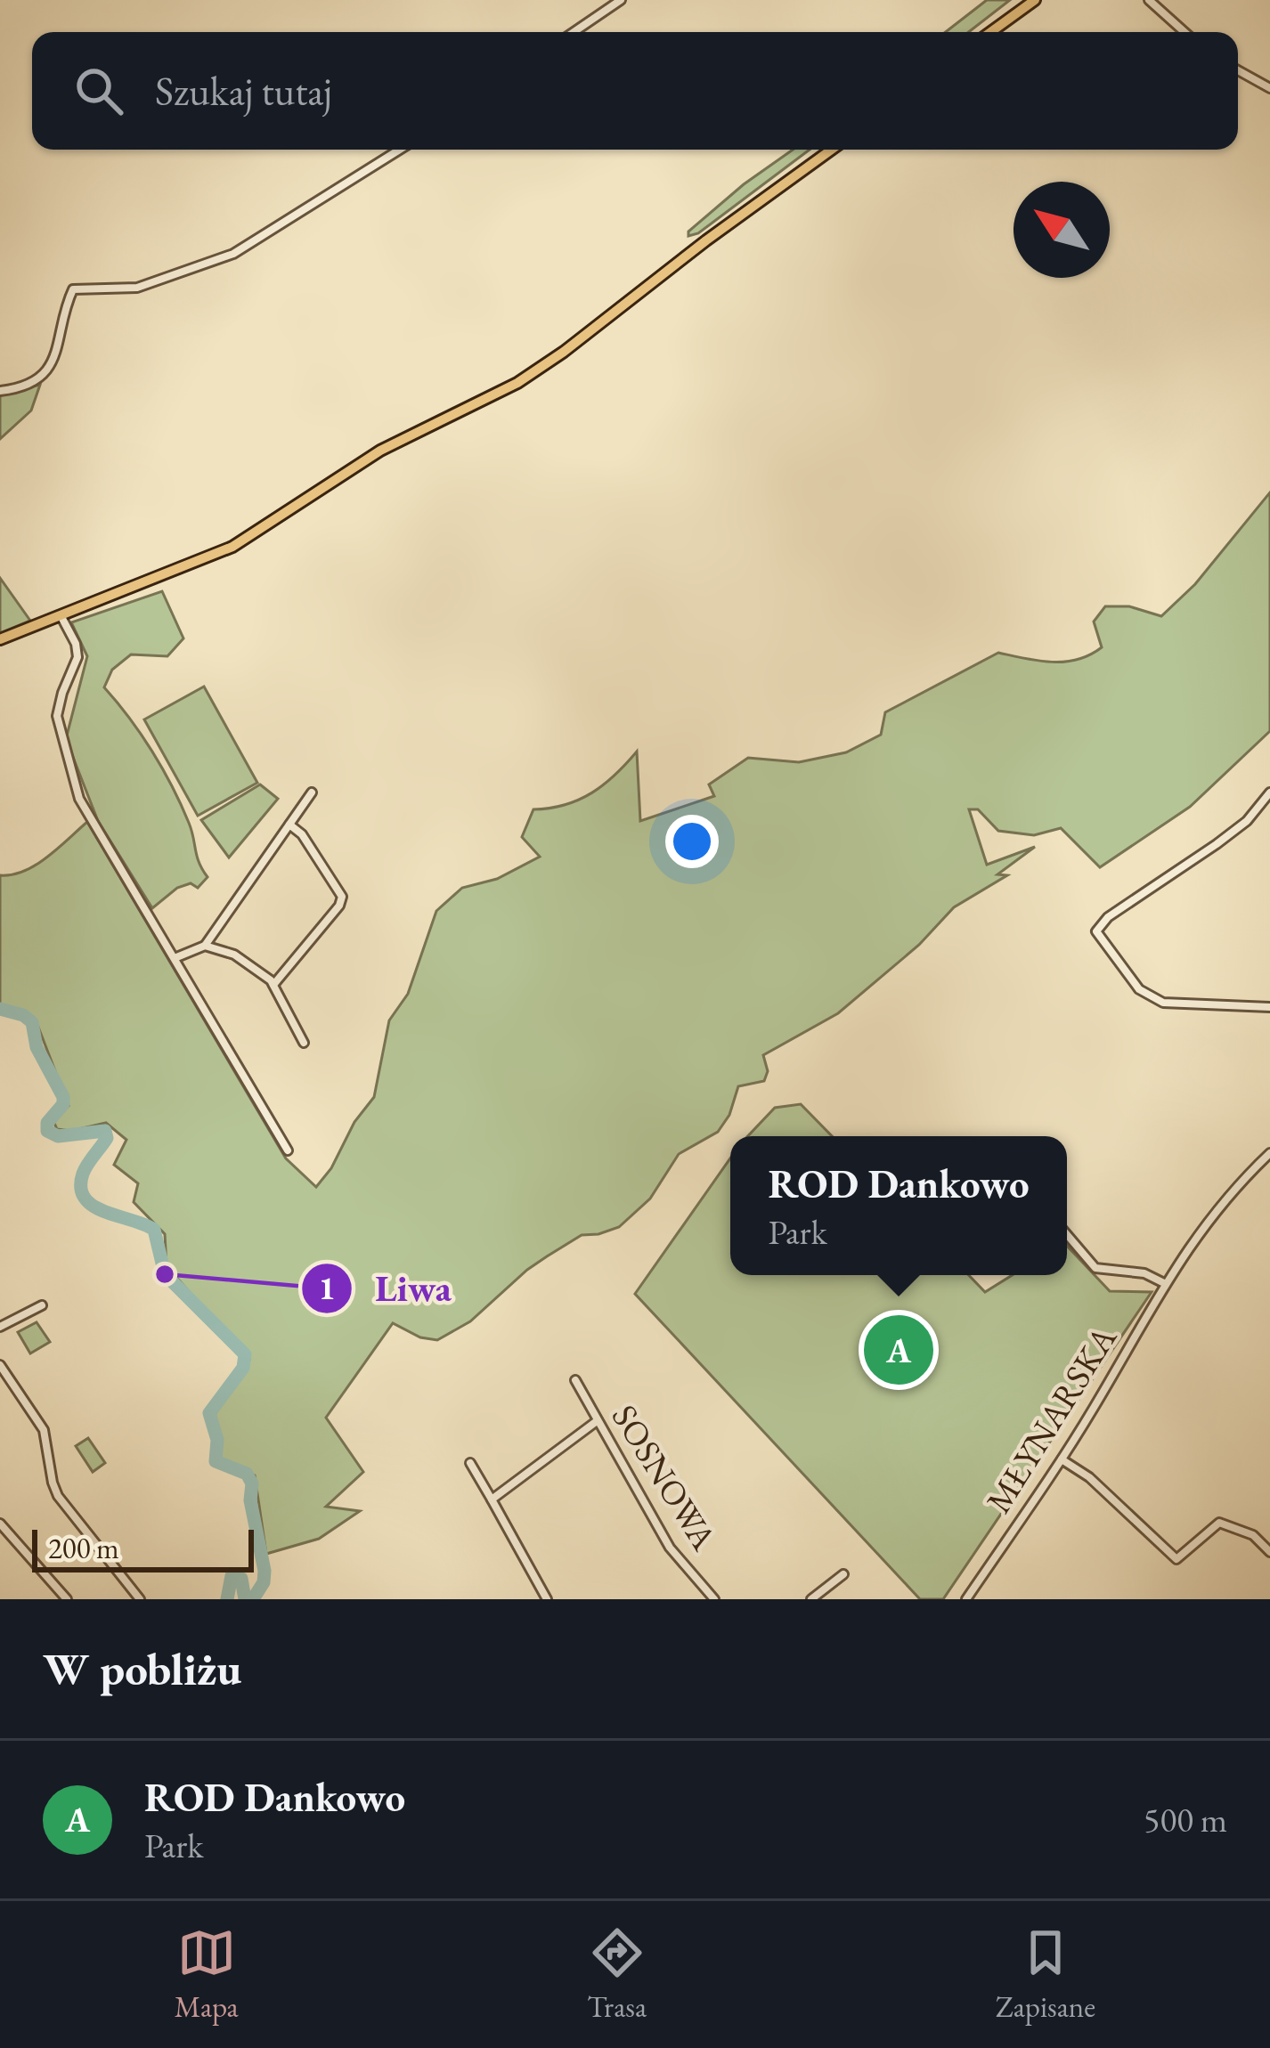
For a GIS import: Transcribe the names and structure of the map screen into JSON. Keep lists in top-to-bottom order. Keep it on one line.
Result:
{"streets":{"street":["MŁYNARSKA","SOSNOWA"]},"places":["Liwa"],"scale_bar":"200 m","north":"top left","page":{"search":"Szukaj tutaj","popup":["ROD Dankowo","Park"],"pins":"A","scale":"200 m","heading":"W pobliżu","list":[{"mark":"A","name":"ROD Dankowo","note":"Park","value":"500 m"}],"nav":["Mapa","Trasa","Zapisane"]}}
